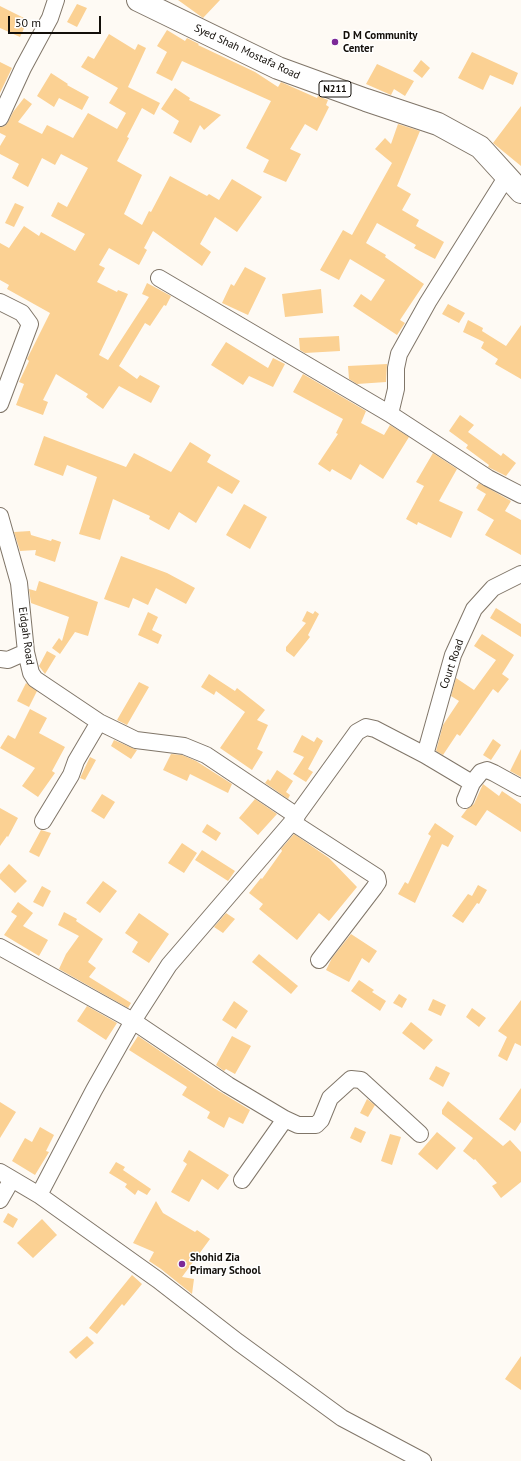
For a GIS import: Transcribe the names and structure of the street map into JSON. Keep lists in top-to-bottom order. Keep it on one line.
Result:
{"streets":{"highway":["Syed Shah Mostafa Road","N211"],"street":["Eidgah Road","Court Road"]},"places":["D M Community Center","Shohid Zia Primary School"],"scale_bar":"50 m"}
